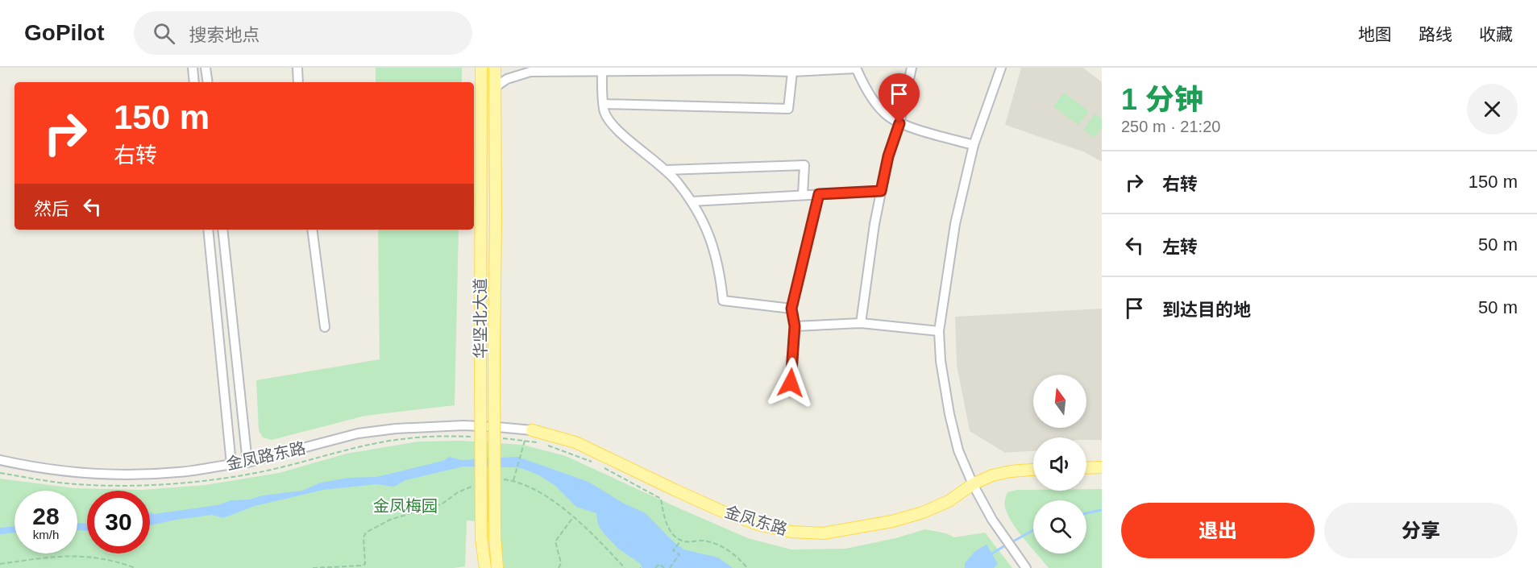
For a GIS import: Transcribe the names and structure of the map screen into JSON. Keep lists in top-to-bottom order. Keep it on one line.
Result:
{"streets":{"main road":["华坚北大道","金凤东路"],"street":["金凤路东路"]},"crossings":[["金凤路东路","金凤东路"]],"parks":["金凤梅园"],"north":"top","page":{"header":"GoPilot","search":"搜索地点","nav":["地图","路线","收藏"],"heading":["1 分钟","250 m · 21:20"],"turn":["150 m","右转"],"list":[{"name":"右转","value":"150 m"},{"name":"左转","value":"50 m"},{"name":"到达目的地","value":"50 m"}],"then":"然后","speed":"28 km/h","limit":"30","buttons":["退出","分享"]}}
